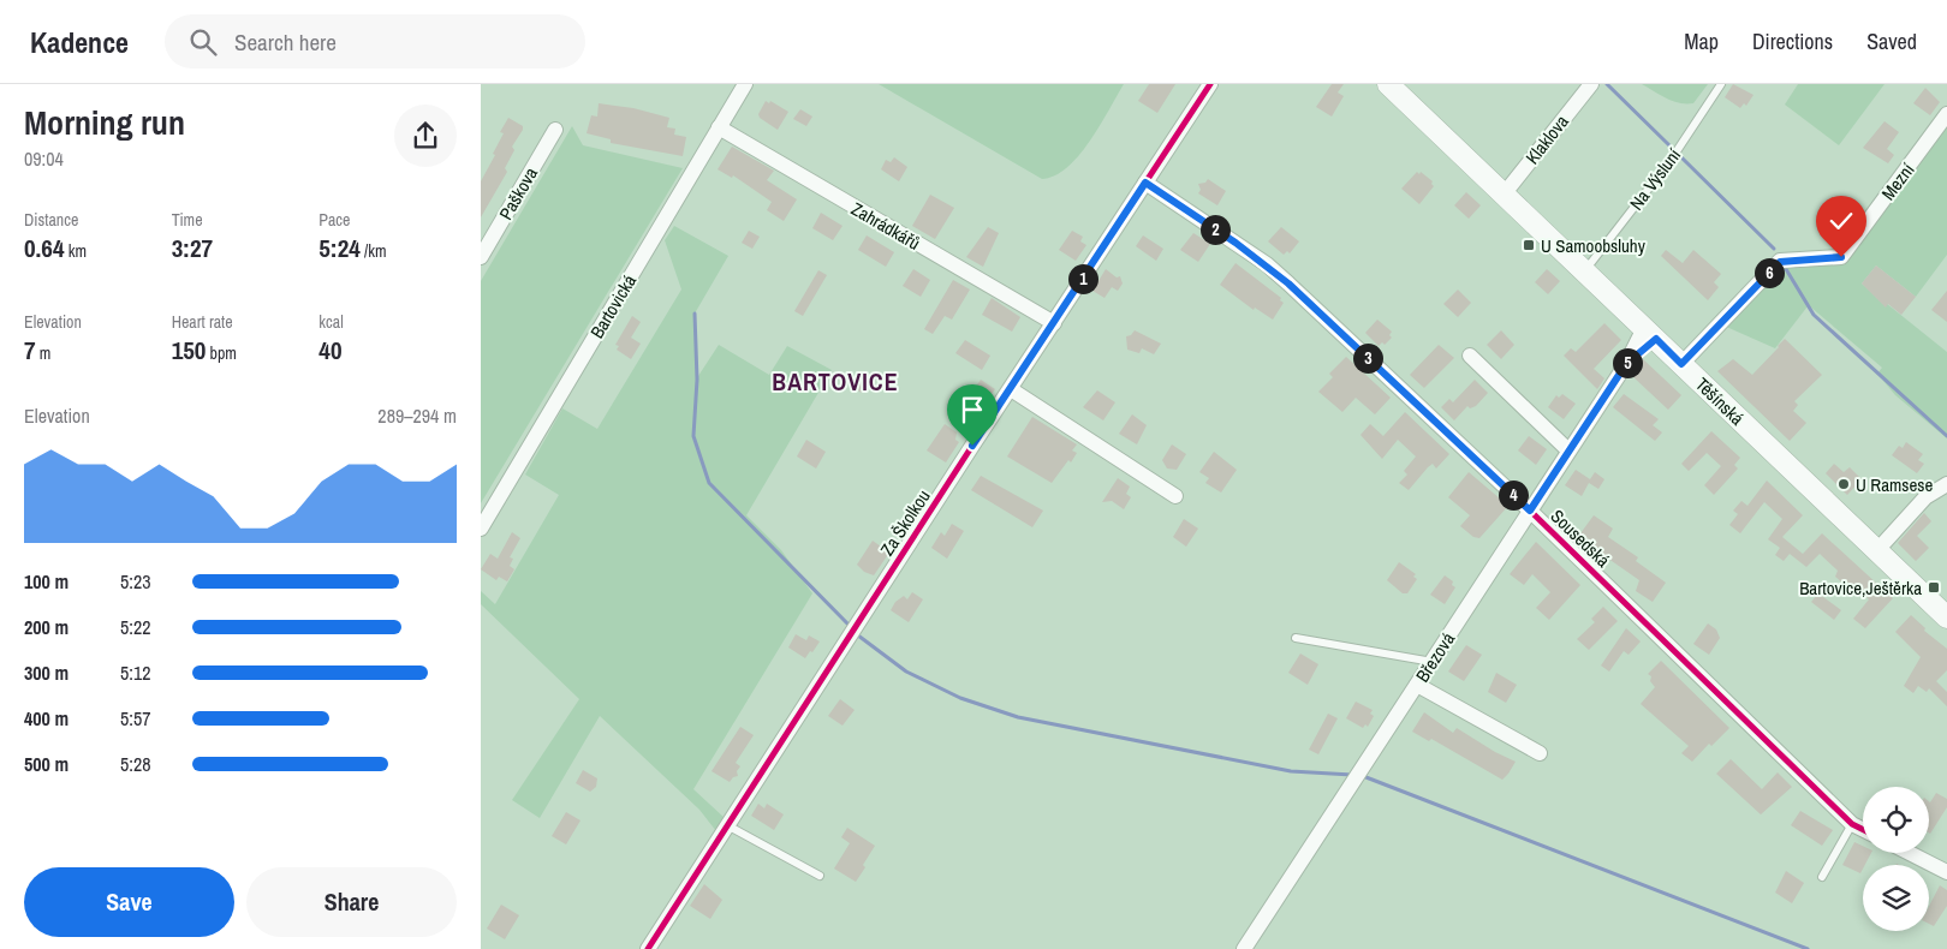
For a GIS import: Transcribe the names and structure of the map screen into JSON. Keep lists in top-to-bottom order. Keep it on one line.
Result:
{"streets":{"main road":["Těšínská"],"street":["Klaklova","Mezní","Paškova","Zahrádkářů","Bartovická","Za Školkou","Sousedská","Březová"],"lane":["Na Výsluní"]},"crossings":[["Klaklova","Těšínská"],["Na Výsluní","Těšínská"],["Mezní","Těšínská"],["Zahrádkářů","Bartovická"],["Zahrádkářů","Za Školkou"],["Těšínská","Březová"],["Za Školkou","Sousedská"],["Sousedská","Březová"]],"districts":["BARTOVICE"],"places":{"transit":["U Samoobsluhy","Bartovice,Ještěrka"],"other":["U Ramsese"]},"page":{"header":"Kadence","search":"Search here","nav":["Map","Directions","Saved"],"heading":["Morning run","09:04"],"stats":[["Distance","0.64 km"],["Time","3:27"],["Pace","5:24 /km"],["Elevation","7 m"],["Heart rate","150 bpm"],["kcal","40"]],"pins":["2","6","1","3","5","4"],"chart":["Elevation","289–294 m"],"list":[{"name":"100 m","note":"5:23"},{"name":"200 m","note":"5:22"},{"name":"300 m","note":"5:12"},{"name":"400 m","note":"5:57"},{"name":"500 m","note":"5:28"}],"buttons":["Save","Share"]}}
